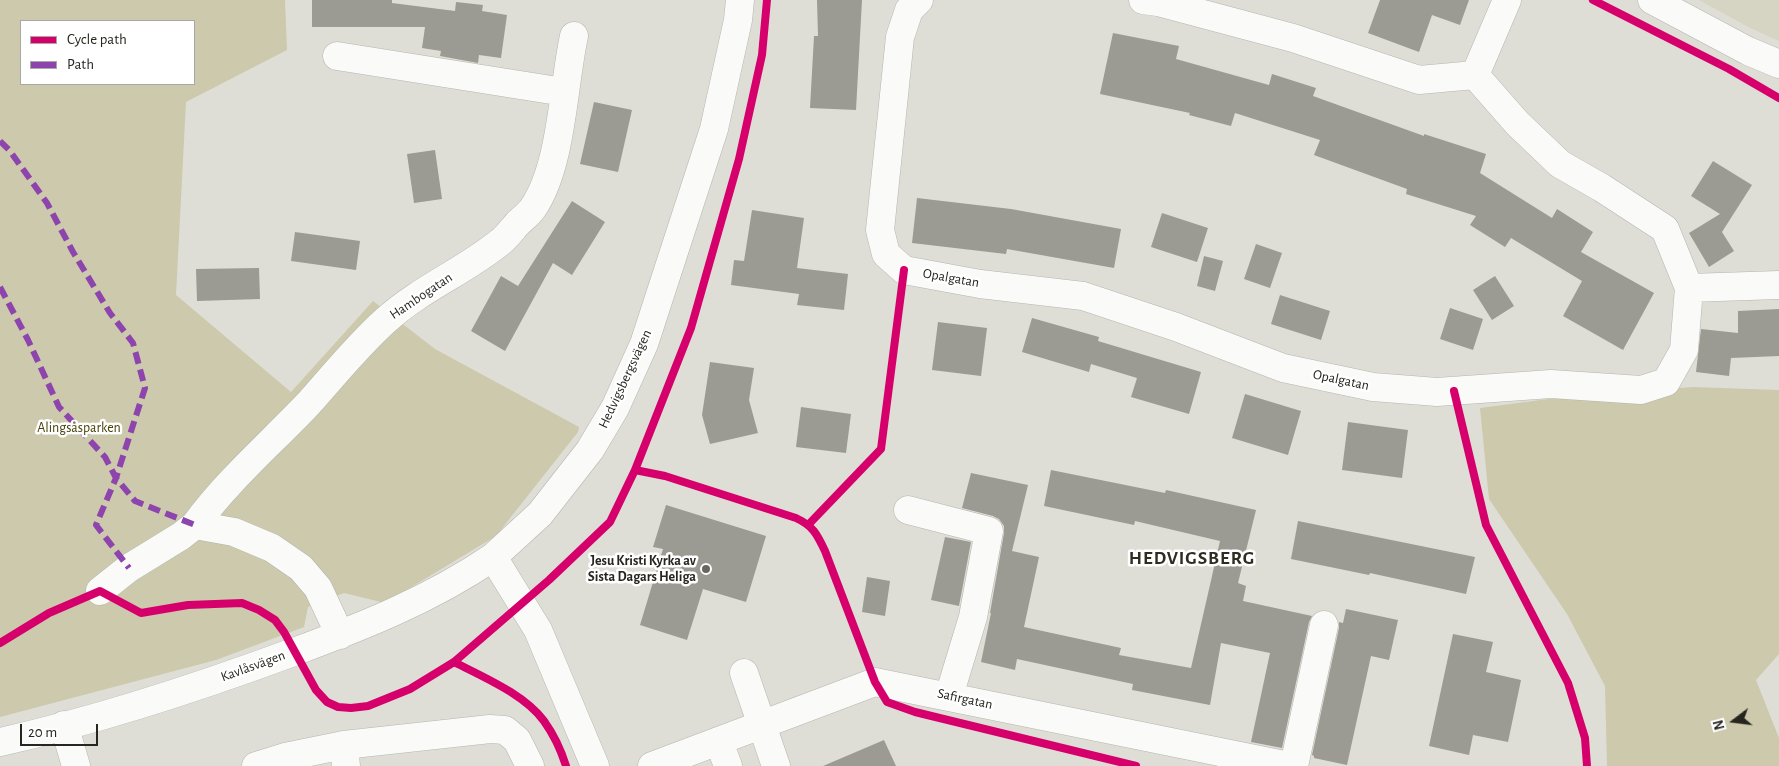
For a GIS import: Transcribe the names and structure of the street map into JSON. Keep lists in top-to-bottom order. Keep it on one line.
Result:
{"streets":{"street":["Opalgatan","Hambogatan","Hedvigsbergsvägen","Kavlåsvägen","Safirgatan"]},"crossings":[["Hedvigsbergsvägen","Kavlåsvägen"]],"districts":["HEDVIGSBERG"],"parks":["Alingsåsparken"],"places":["Jesu Kristi Kyrka av Sista Dagars Heliga"],"legend":["Cycle path","Path"],"scale_bar":"20 m","north":"left"}
